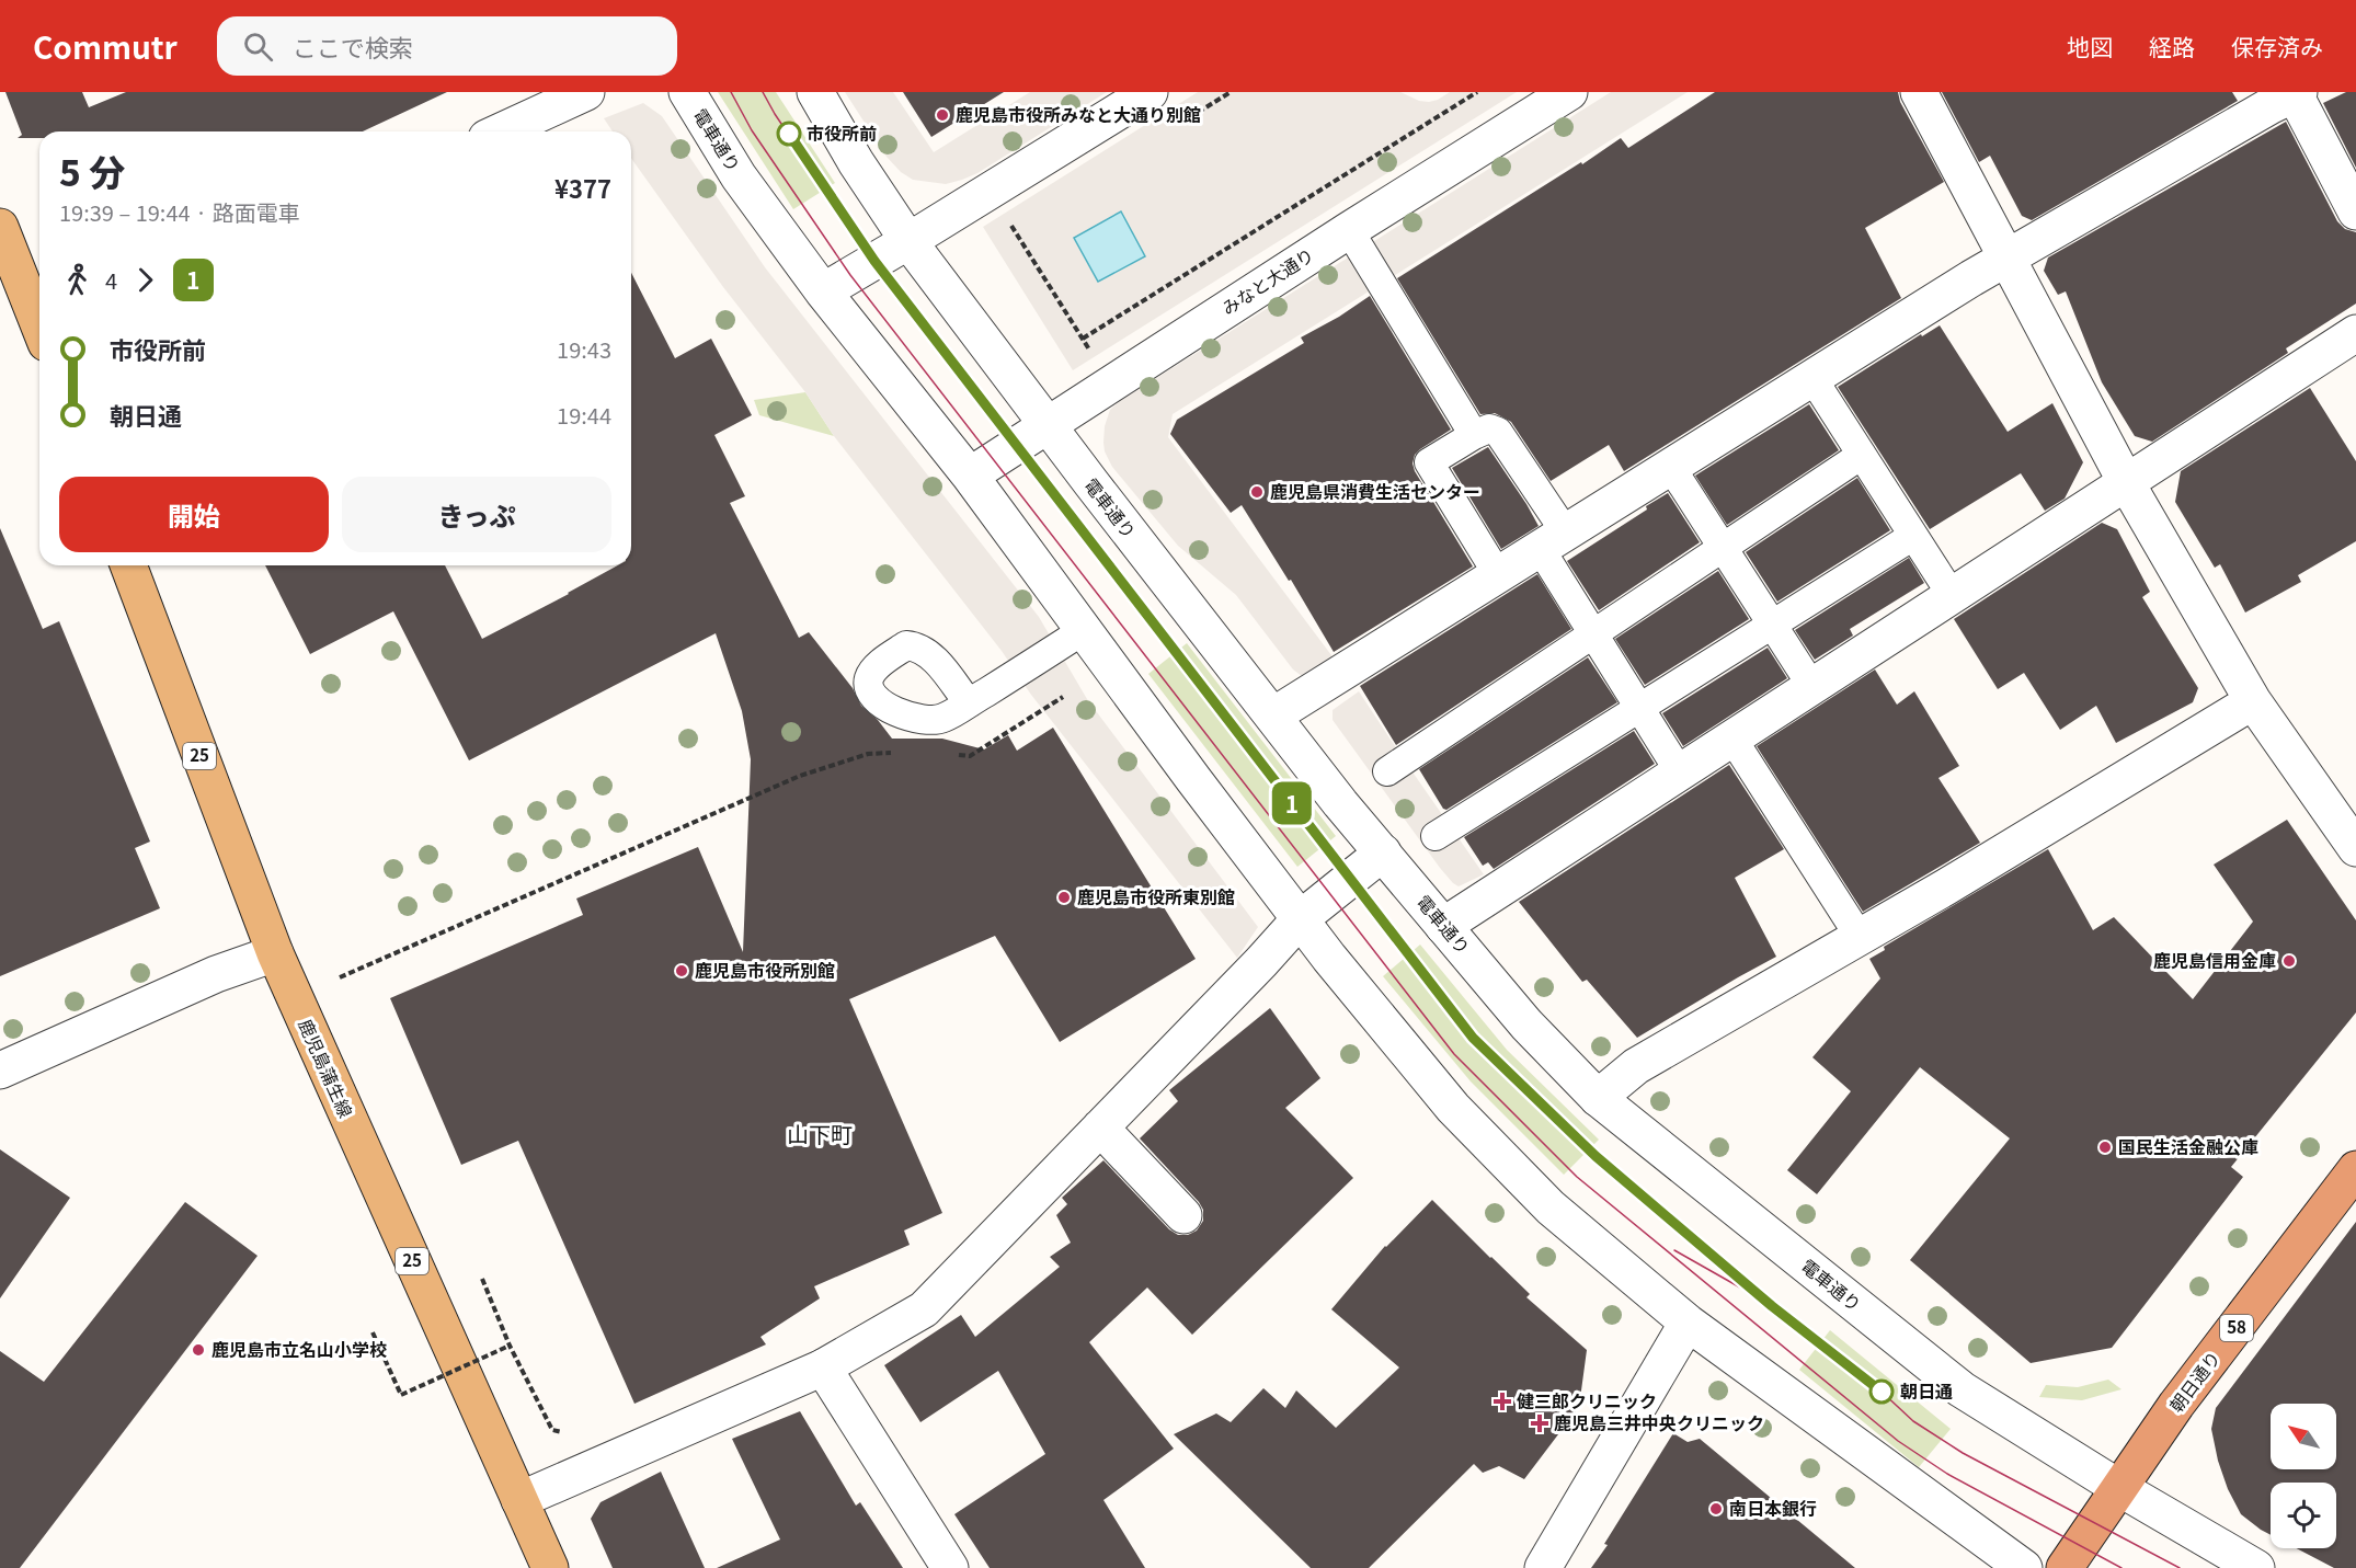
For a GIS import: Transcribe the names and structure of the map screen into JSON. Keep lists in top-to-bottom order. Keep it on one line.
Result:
{"streets":{"highway":["58","朝日通り"],"main road":["25","鹿児島蒲生線"],"street":["電車通り","みなと大通り"]},"crossings":[["電車通り","みなと大通り"],["電車通り","朝日通り"]],"districts":["山下町"],"places":{"other":["鹿児島市役所みなと大通り別館","市役所前","鹿児島県消費生活センター","鹿児島市役所東別館","鹿児島信用金庫","鹿児島市役所別館","国民生活金融公庫","鹿児島市立名山小学校","朝日通","南日本銀行"],"health":["健三郎クリニック","鹿児島三井中央クリニック"]},"lines":["tram line 1"],"north":"top left","page":{"header":"Commutr","search":"ここで検索","nav":["地図","経路","保存済み"],"on_map":"1","heading":["5 分","19:39 – 19:44 · 路面電車","¥377"],"legs":["4","1"],"list":[{"name":"市役所前","value":"19:43"},{"name":"朝日通","value":"19:44"}],"buttons":["開始","きっぷ"]}}
